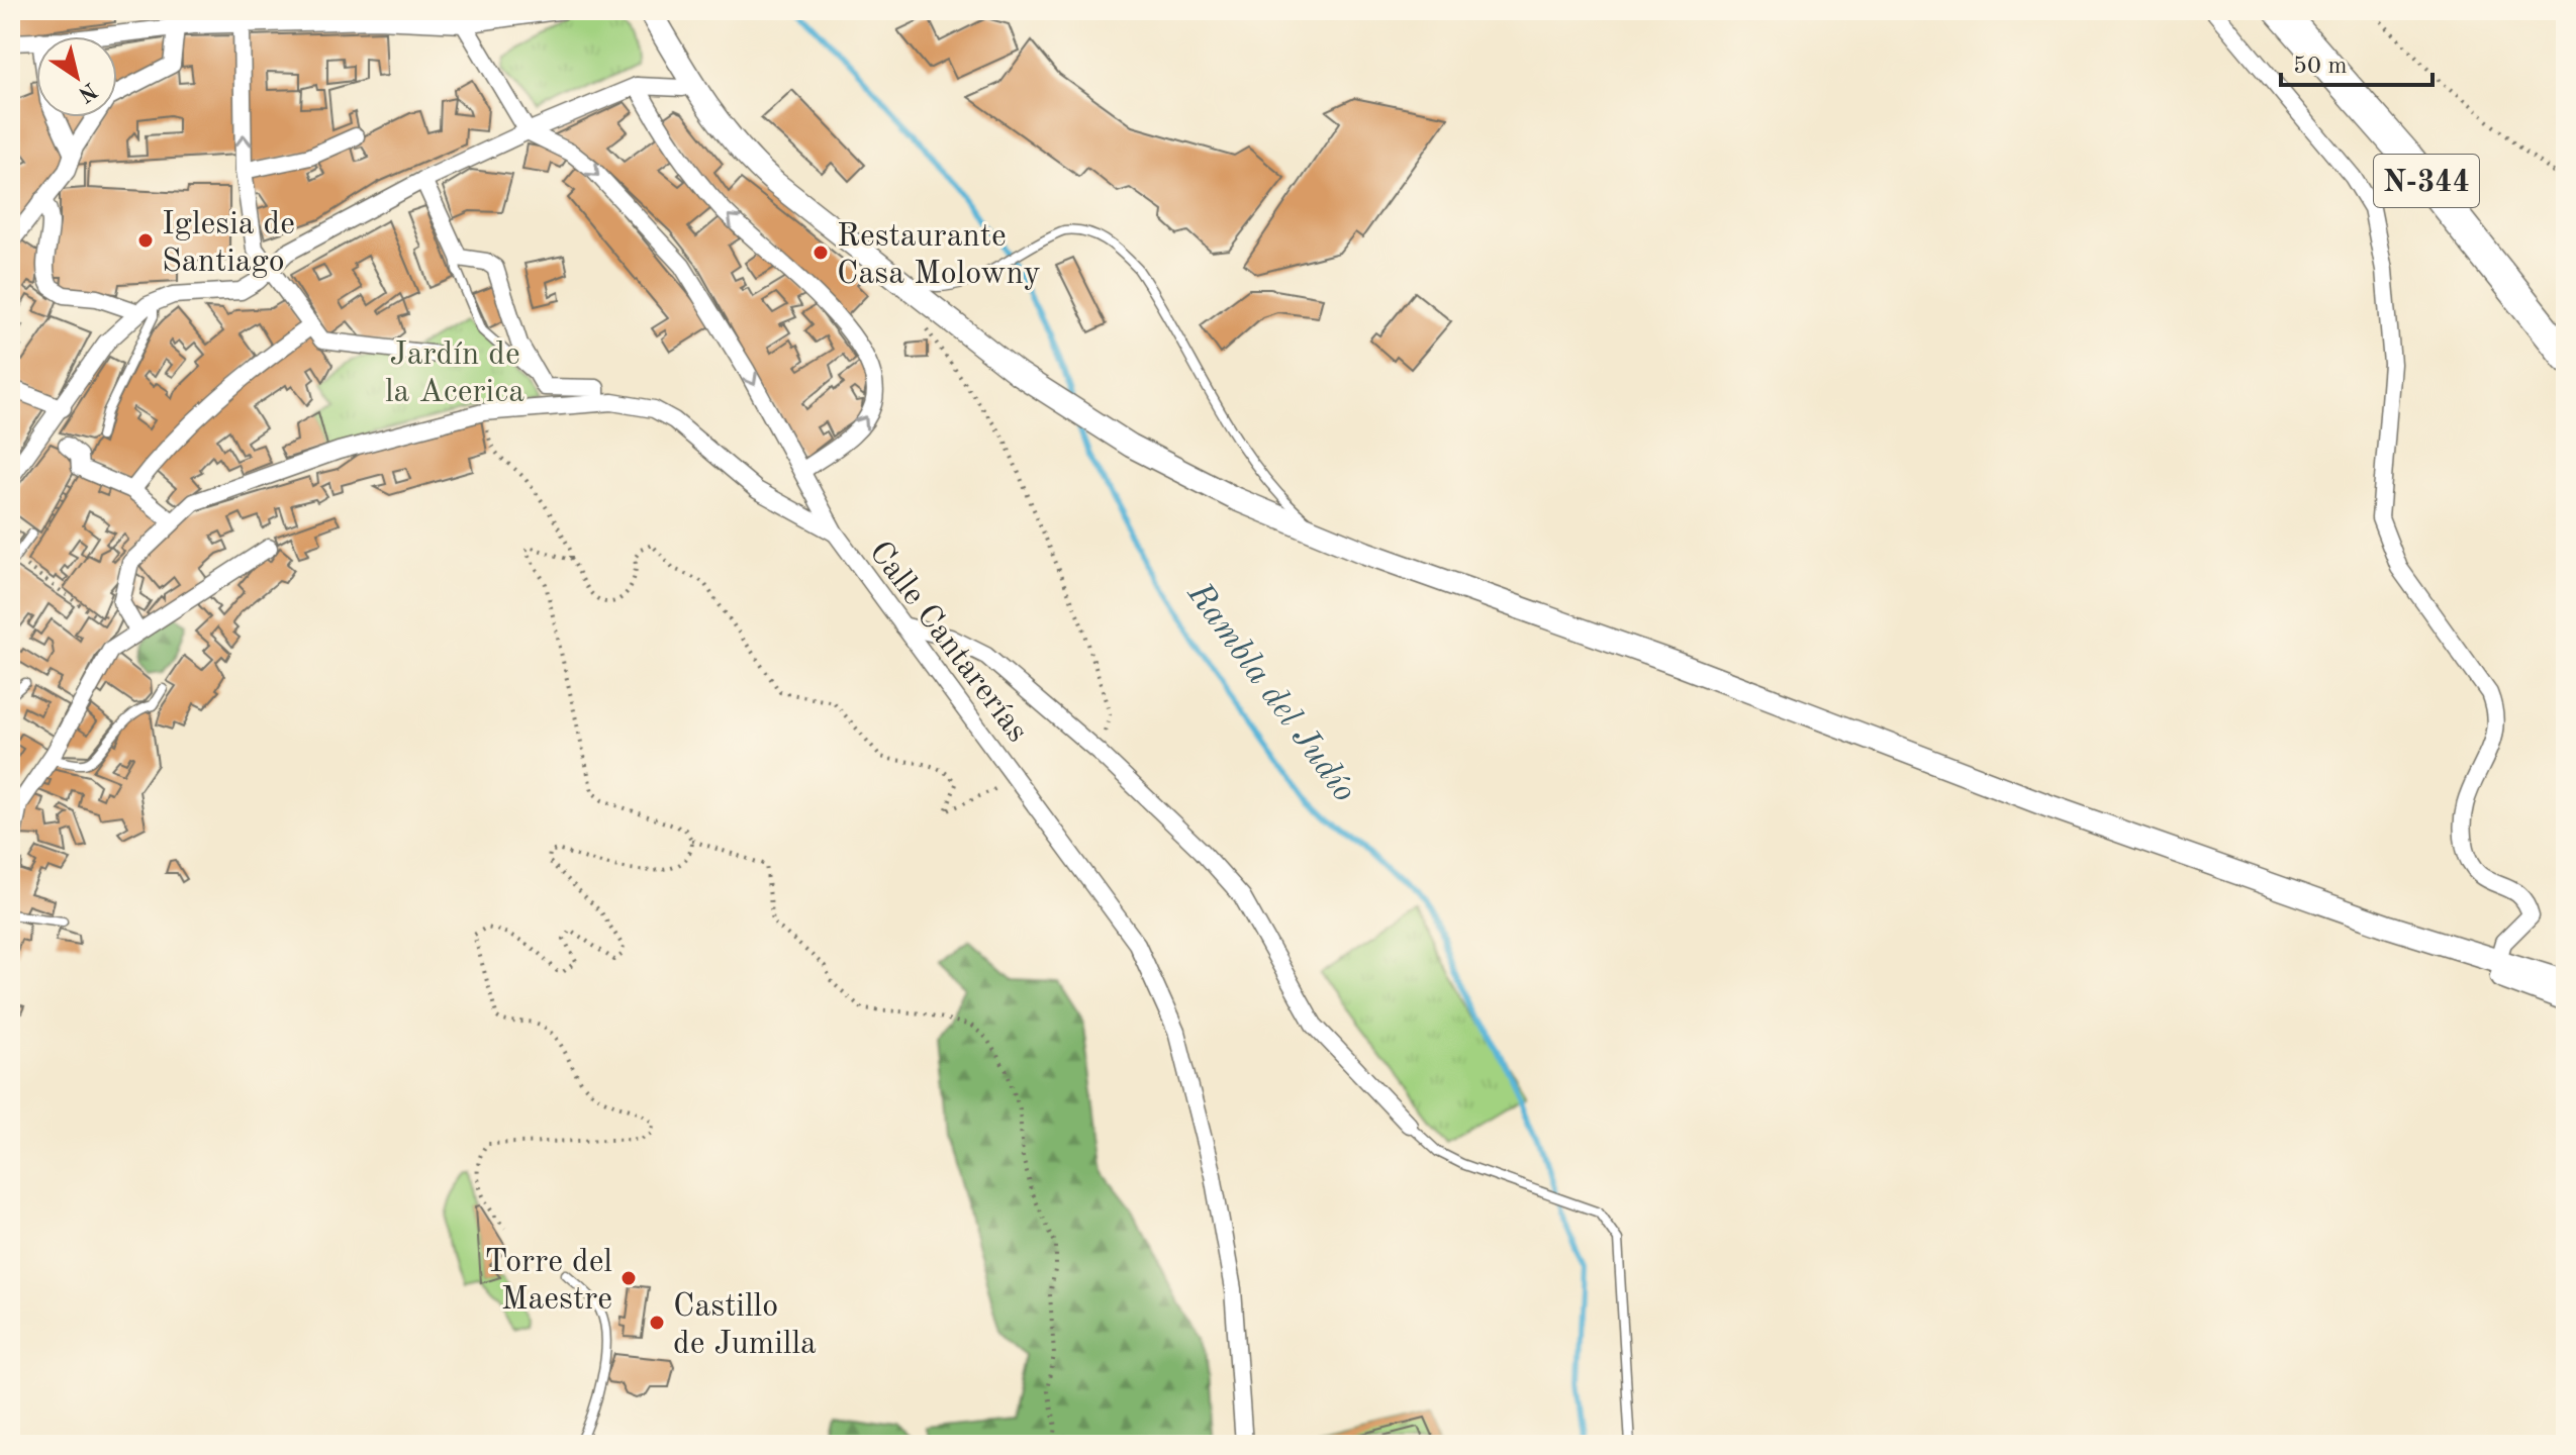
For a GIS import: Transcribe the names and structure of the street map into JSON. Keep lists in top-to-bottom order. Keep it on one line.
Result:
{"streets":{"highway":["N-344"],"street":["Calle Cantarerías"]},"water":["Rambla del Judío"],"parks":["Jardín de la Acerica"],"places":["Iglesia de Santiago","Restaurante Casa Molowny","Torre del Maestre","Castillo de Jumilla"],"scale_bar":"50 m","north":"bottom right"}
